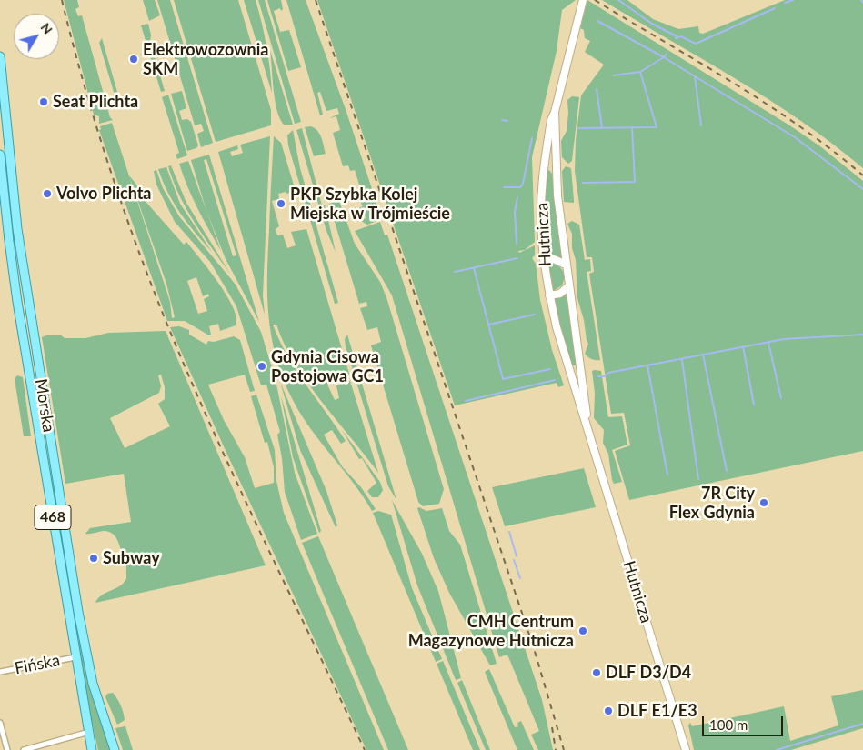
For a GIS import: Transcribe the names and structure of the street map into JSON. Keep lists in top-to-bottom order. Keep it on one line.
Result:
{"streets":{"main road":["Hutnicza","Morska","468"],"street":["Fińska"]},"crossings":[["Morska","Fińska"]],"places":["Elektrowozownia SKM","Seat Plichta","Volvo Plichta","PKP Szybka Kolej Miejska w Trójmieście","Gdynia Cisowa Postojowa GC1","7R City Flex Gdynia","Subway","CMH Centrum Magazynowe Hutnicza","DLF D3/D4","DLF E1/E3"],"scale_bar":"100 m","north":"top right"}
